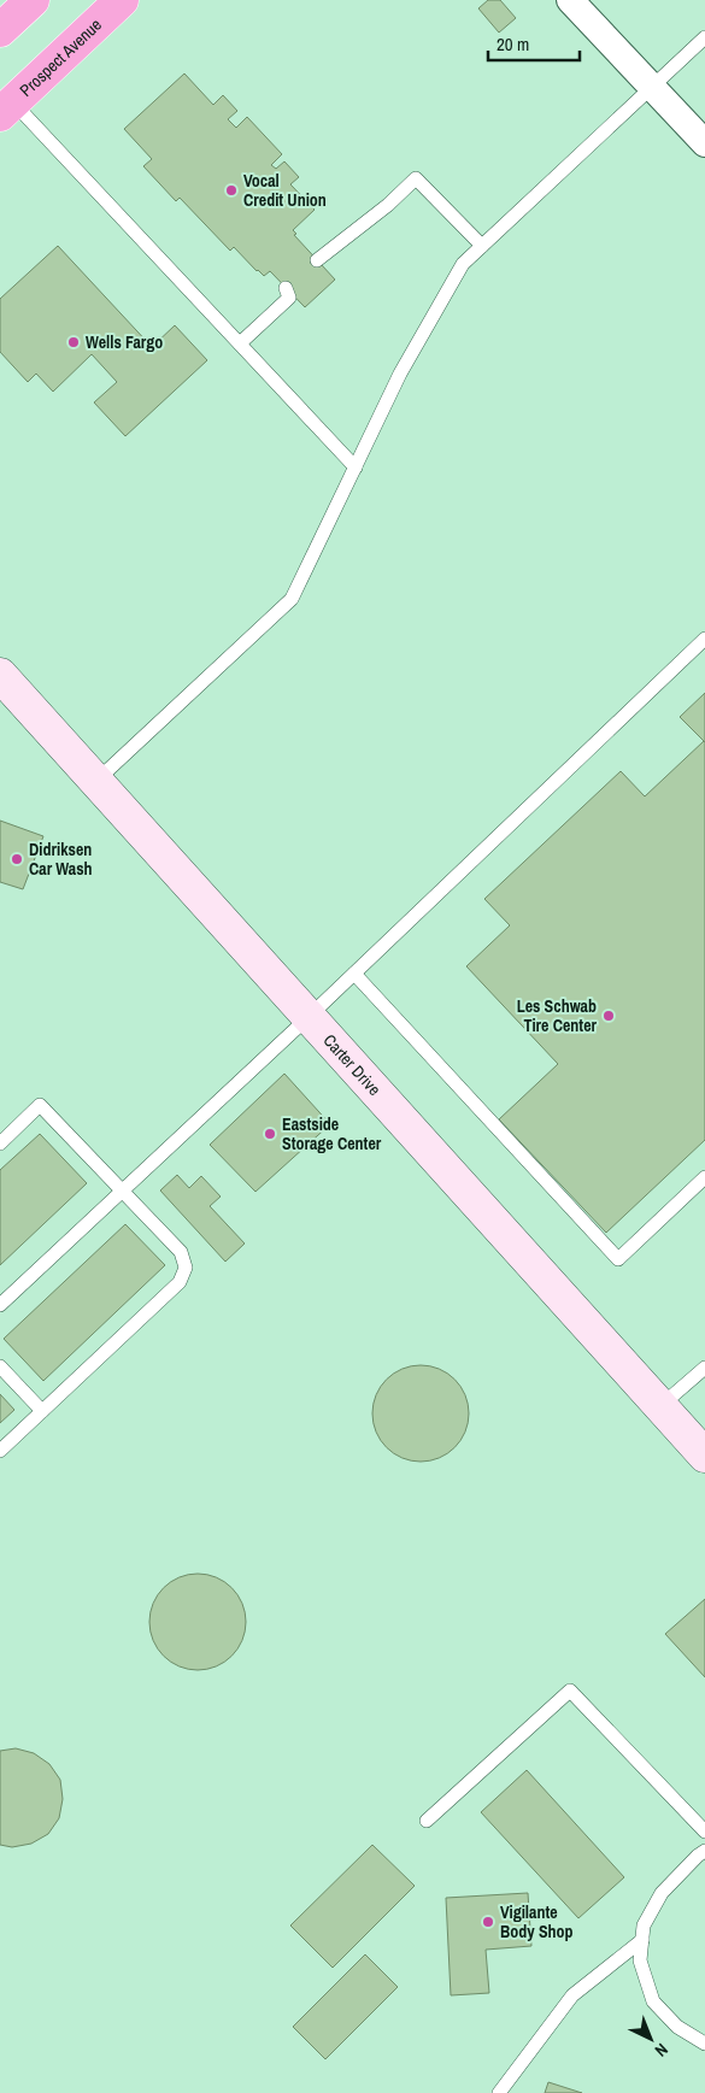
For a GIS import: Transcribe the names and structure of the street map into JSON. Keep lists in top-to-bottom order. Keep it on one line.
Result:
{"streets":{"highway":["Prospect Avenue"],"street":["Carter Drive"]},"places":["Vocal Credit Union","Wells Fargo","Didriksen Car Wash","Les Schwab Tire Center","Eastside Storage Center","Vigilante Body Shop"],"scale_bar":"20 m","north":"bottom right"}
